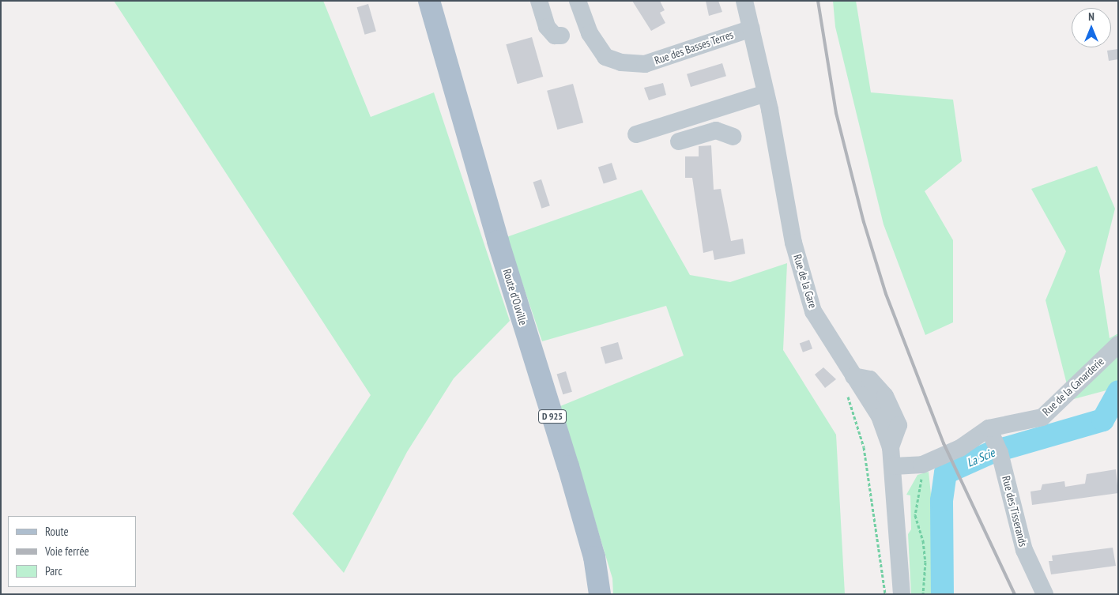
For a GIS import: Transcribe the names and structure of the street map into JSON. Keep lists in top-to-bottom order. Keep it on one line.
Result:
{"streets":{"main road":["Route d'Ouville","D 925"],"street":["Rue des Basses Terres","Rue de la Gare","Rue de la Canarderie","Rue des Tisserands"]},"crossings":[["Rue des Basses Terres","Rue de la Gare"],["Rue de la Gare","Rue de la Canarderie"],["Rue de la Canarderie","Rue des Tisserands"]],"water":["La Scie"],"legend":["Route","Voie ferrée","Parc"],"north":"top"}
